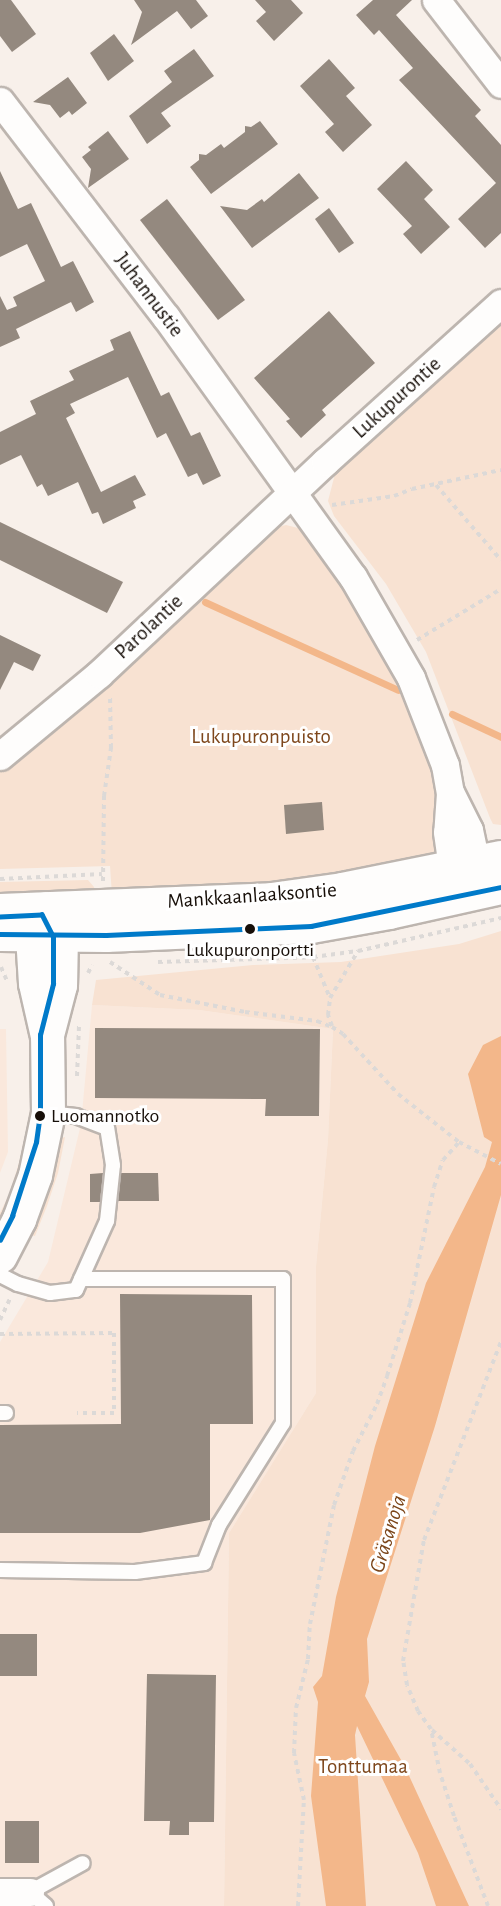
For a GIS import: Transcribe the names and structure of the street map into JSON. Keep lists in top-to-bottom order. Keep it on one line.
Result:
{"streets":{"main road":["Mankkaanlaaksontie"],"street":["Juhannustie","Lukupurontie","Parolantie"]},"crossings":[["Juhannustie","Lukupurontie"],["Juhannustie","Parolantie"],["Lukupurontie","Parolantie"]],"water":["Gräsanoja"],"parks":["Lukupuronpuisto","Tonttumaa"],"places":["Lukupuronportti","Luomannotko"]}
